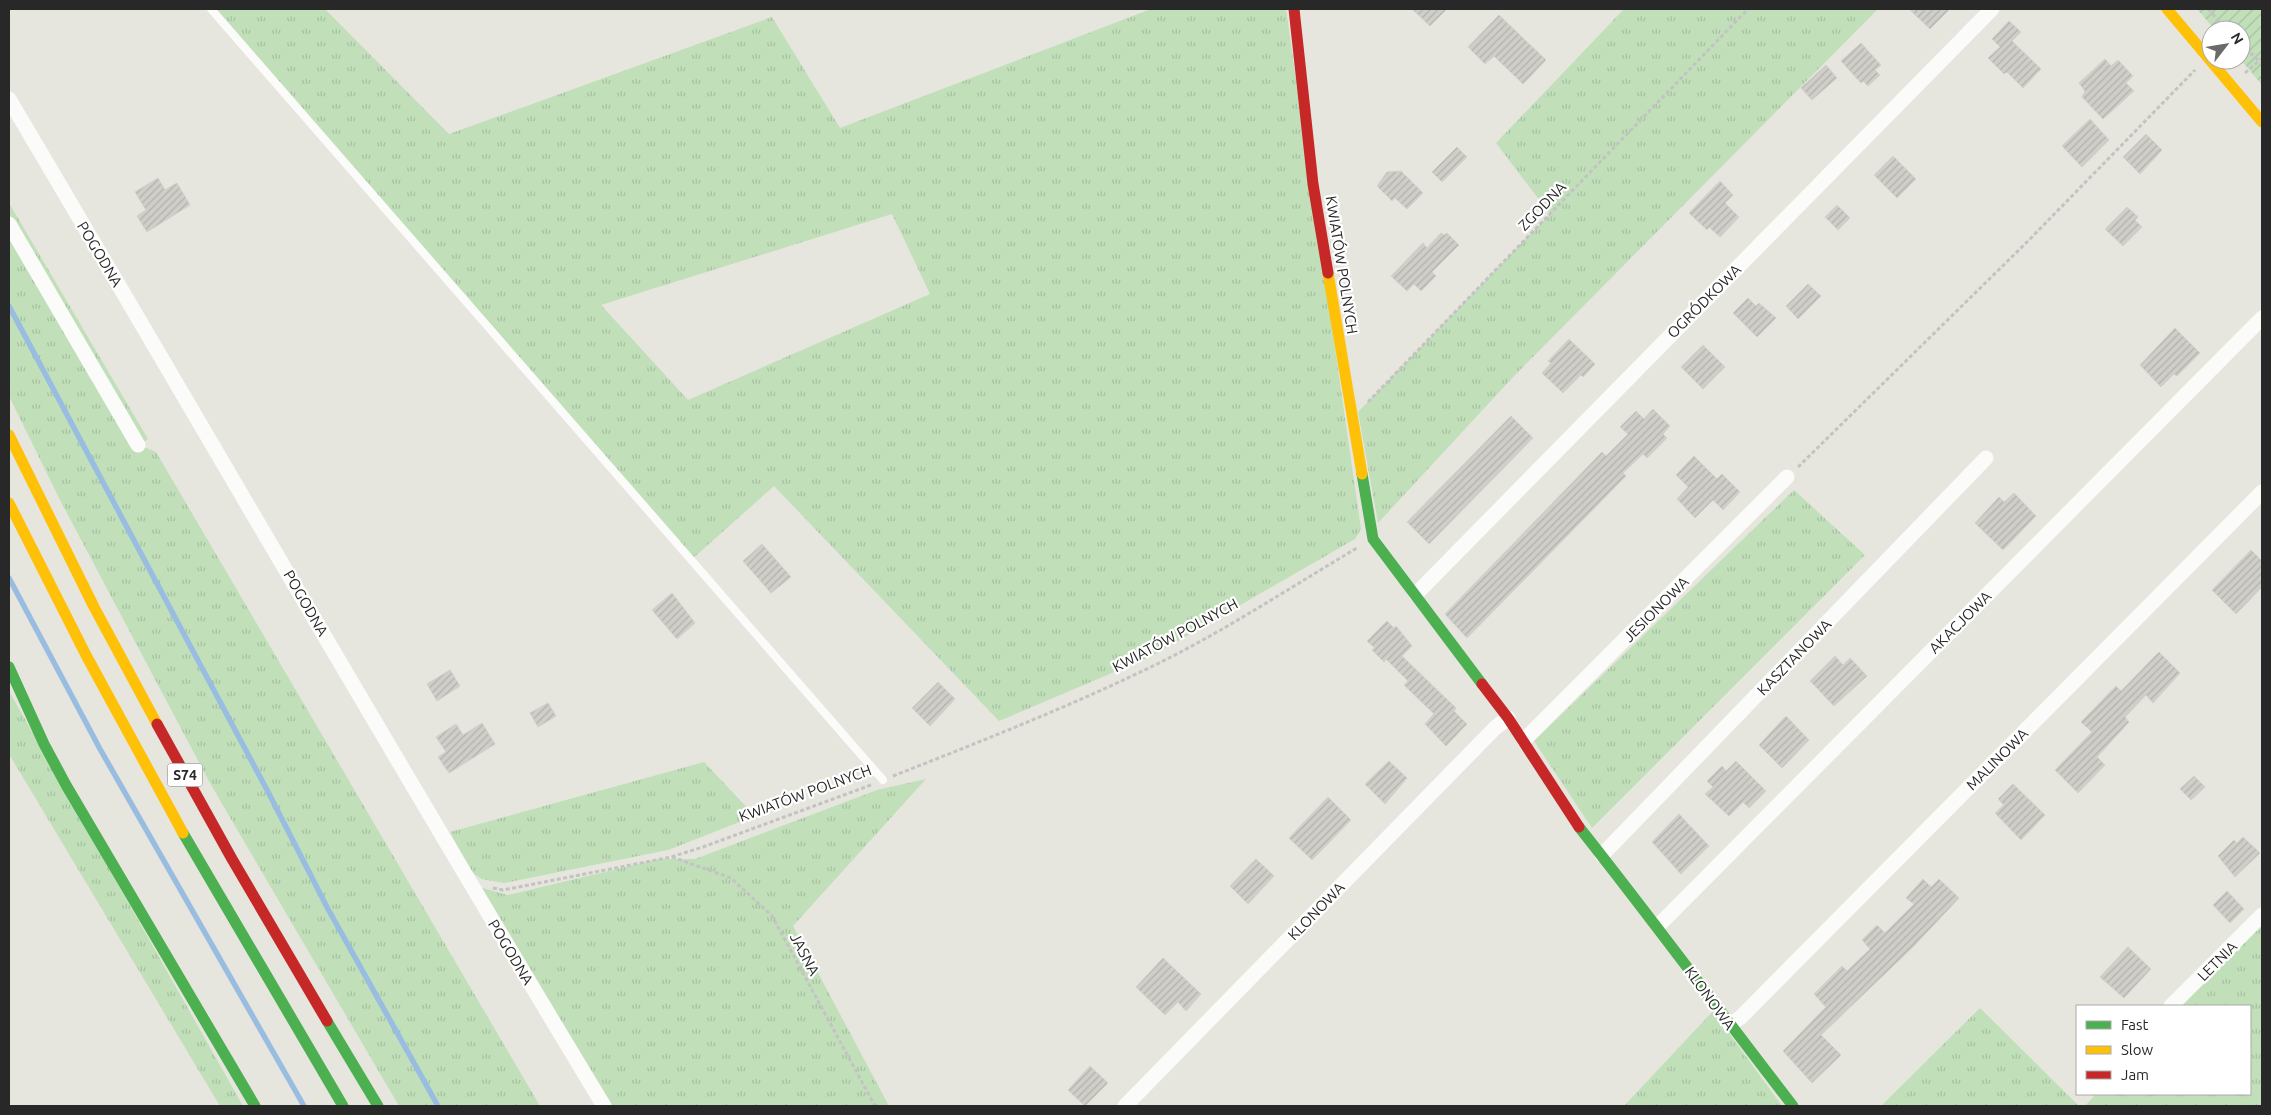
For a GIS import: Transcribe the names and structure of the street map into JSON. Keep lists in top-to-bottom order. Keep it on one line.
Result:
{"streets":{"main road":["KWIATÓW POLNYCH","S74","KLONOWA"],"street":["POGODNA","OGRÓDKOWA","JESIONOWA","AKACJOWA","KASZTANOWA","MALINOWA","LETNIA"],"path":["ZGODNA","JASNA"]},"crossings":[["ZGODNA","KWIATÓW POLNYCH"],["POGODNA","KWIATÓW POLNYCH"],["KWIATÓW POLNYCH","KLONOWA"],["KWIATÓW POLNYCH","JASNA"],["OGRÓDKOWA","KLONOWA"],["JESIONOWA","KLONOWA"],["AKACJOWA","KLONOWA"],["KASZTANOWA","KLONOWA"],["MALINOWA","KLONOWA"]],"legend":["Fast","Slow","Jam"],"north":"top right"}
